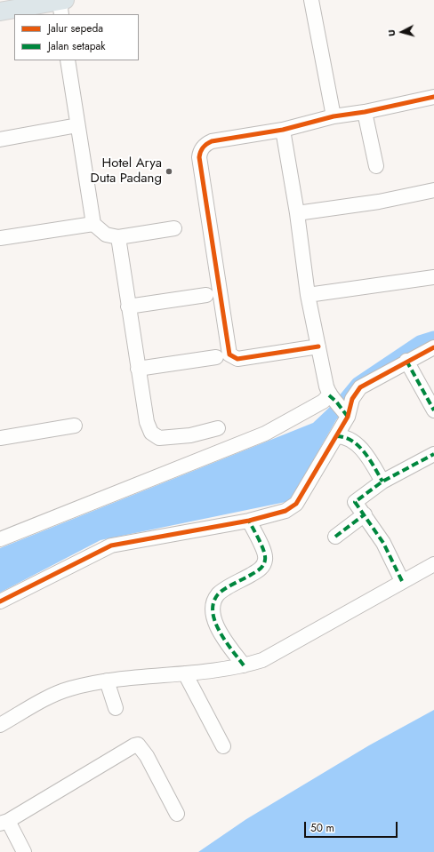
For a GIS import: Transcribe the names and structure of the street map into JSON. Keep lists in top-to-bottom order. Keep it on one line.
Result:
{"places":["Hotel Arya Duta Padang"],"legend":["Jalur sepeda","Jalan setapak"],"scale_bar":"50 m","north":"left"}
